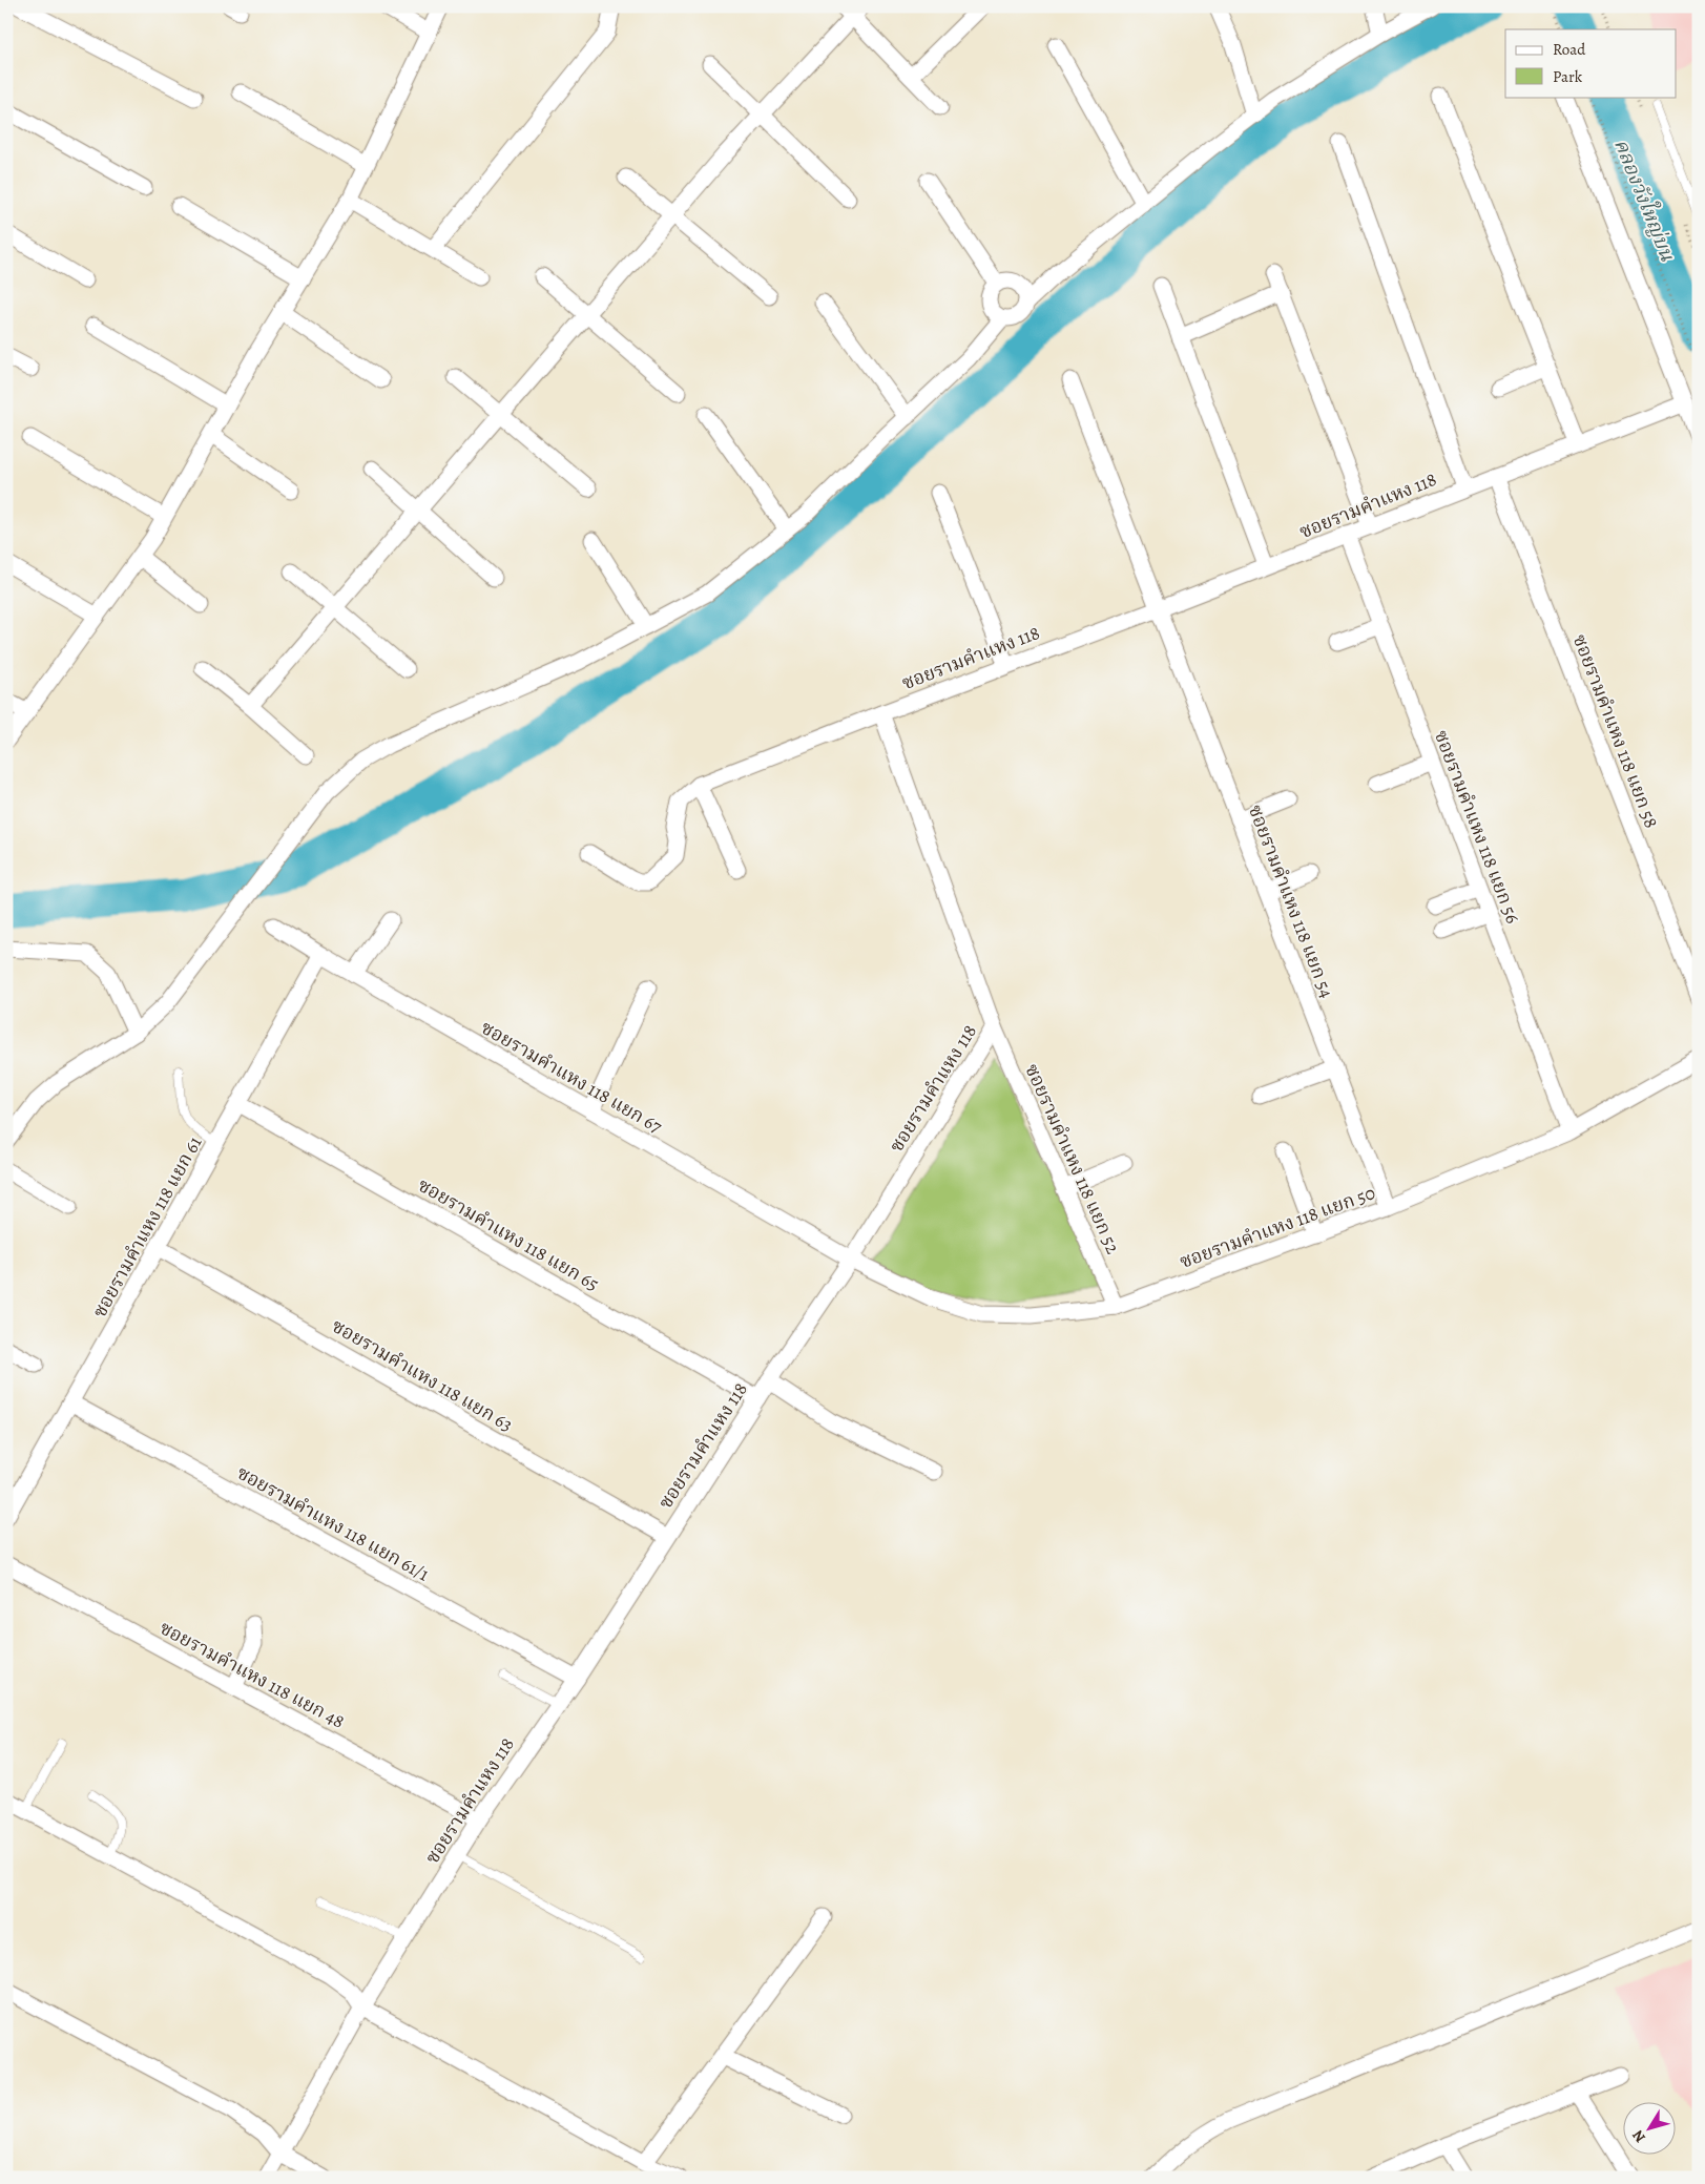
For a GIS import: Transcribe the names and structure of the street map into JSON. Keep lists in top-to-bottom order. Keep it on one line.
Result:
{"streets":{"street":["ซอยรามคำแหง 118","ซอยรามคำแหง 118 แยก 58","ซอยรามคำแหง 118 แยก 56","ซอยรามคำแหง 118 แยก 54","ซอยรามคำแหง 118 แยก 67","ซอยรามคำแหง 118 แยก 52","ซอยรามคำแหง 118 แยก 61","ซอยรามคำแหง 118 แยก 50","ซอยรามคำแหง 118 แยก 65","ซอยรามคำแหง 118 แยก 63","ซอยรามคำแหง 118 แยก 61/1","ซอยรามคำแหง 118 แยก 48"]},"crossings":[["ซอยรามคำแหง 118","ซอยรามคำแหง 118 แยก 58"],["ซอยรามคำแหง 118","ซอยรามคำแหง 118 แยก 56"],["ซอยรามคำแหง 118","ซอยรามคำแหง 118 แยก 54"],["ซอยรามคำแหง 118","ซอยรามคำแหง 118 แยก 67"],["ซอยรามคำแหง 118","ซอยรามคำแหง 118 แยก 52"],["ซอยรามคำแหง 118","ซอยรามคำแหง 118 แยก 50"],["ซอยรามคำแหง 118","ซอยรามคำแหง 118 แยก 65"],["ซอยรามคำแหง 118","ซอยรามคำแหง 118 แยก 63"],["ซอยรามคำแหง 118","ซอยรามคำแหง 118 แยก 61/1"],["ซอยรามคำแหง 118","ซอยรามคำแหง 118 แยก 48"],["ซอยรามคำแหง 118 แยก 56","ซอยรามคำแหง 118 แยก 50"],["ซอยรามคำแหง 118 แยก 54","ซอยรามคำแหง 118 แยก 50"],["ซอยรามคำแหง 118 แยก 67","ซอยรามคำแหง 118 แยก 61"],["ซอยรามคำแหง 118 แยก 67","ซอยรามคำแหง 118 แยก 50"],["ซอยรามคำแหง 118 แยก 52","ซอยรามคำแหง 118 แยก 50"],["ซอยรามคำแหง 118 แยก 61","ซอยรามคำแหง 118 แยก 65"],["ซอยรามคำแหง 118 แยก 61","ซอยรามคำแหง 118 แยก 63"],["ซอยรามคำแหง 118 แยก 61","ซอยรามคำแหง 118 แยก 61/1"]],"water":["คลองวังใหญ่บน"],"legend":["Road","Park"],"north":"bottom left"}
